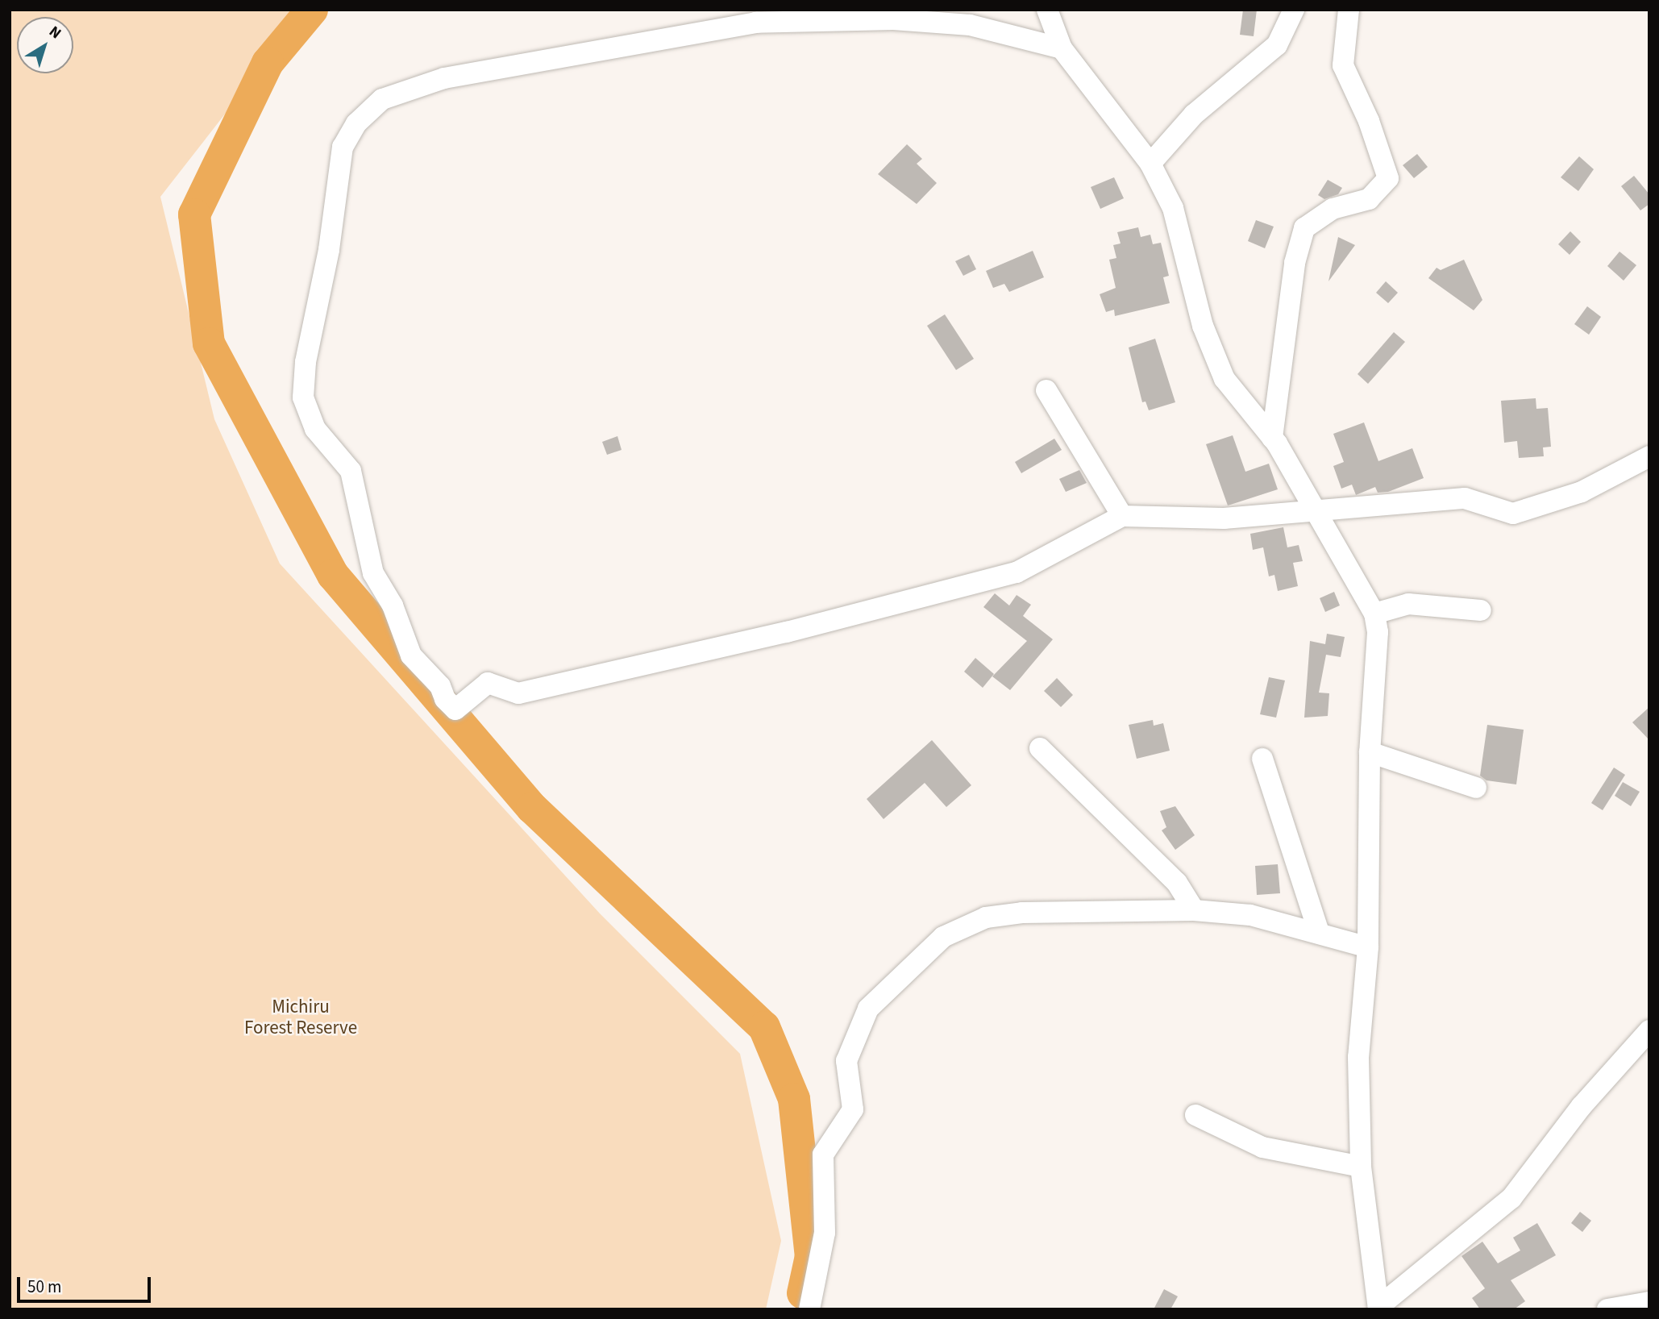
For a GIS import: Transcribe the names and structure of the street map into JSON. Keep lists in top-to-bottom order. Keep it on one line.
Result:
{"parks":["Michiru Forest Reserve"],"scale_bar":"50 m","north":"top right"}
